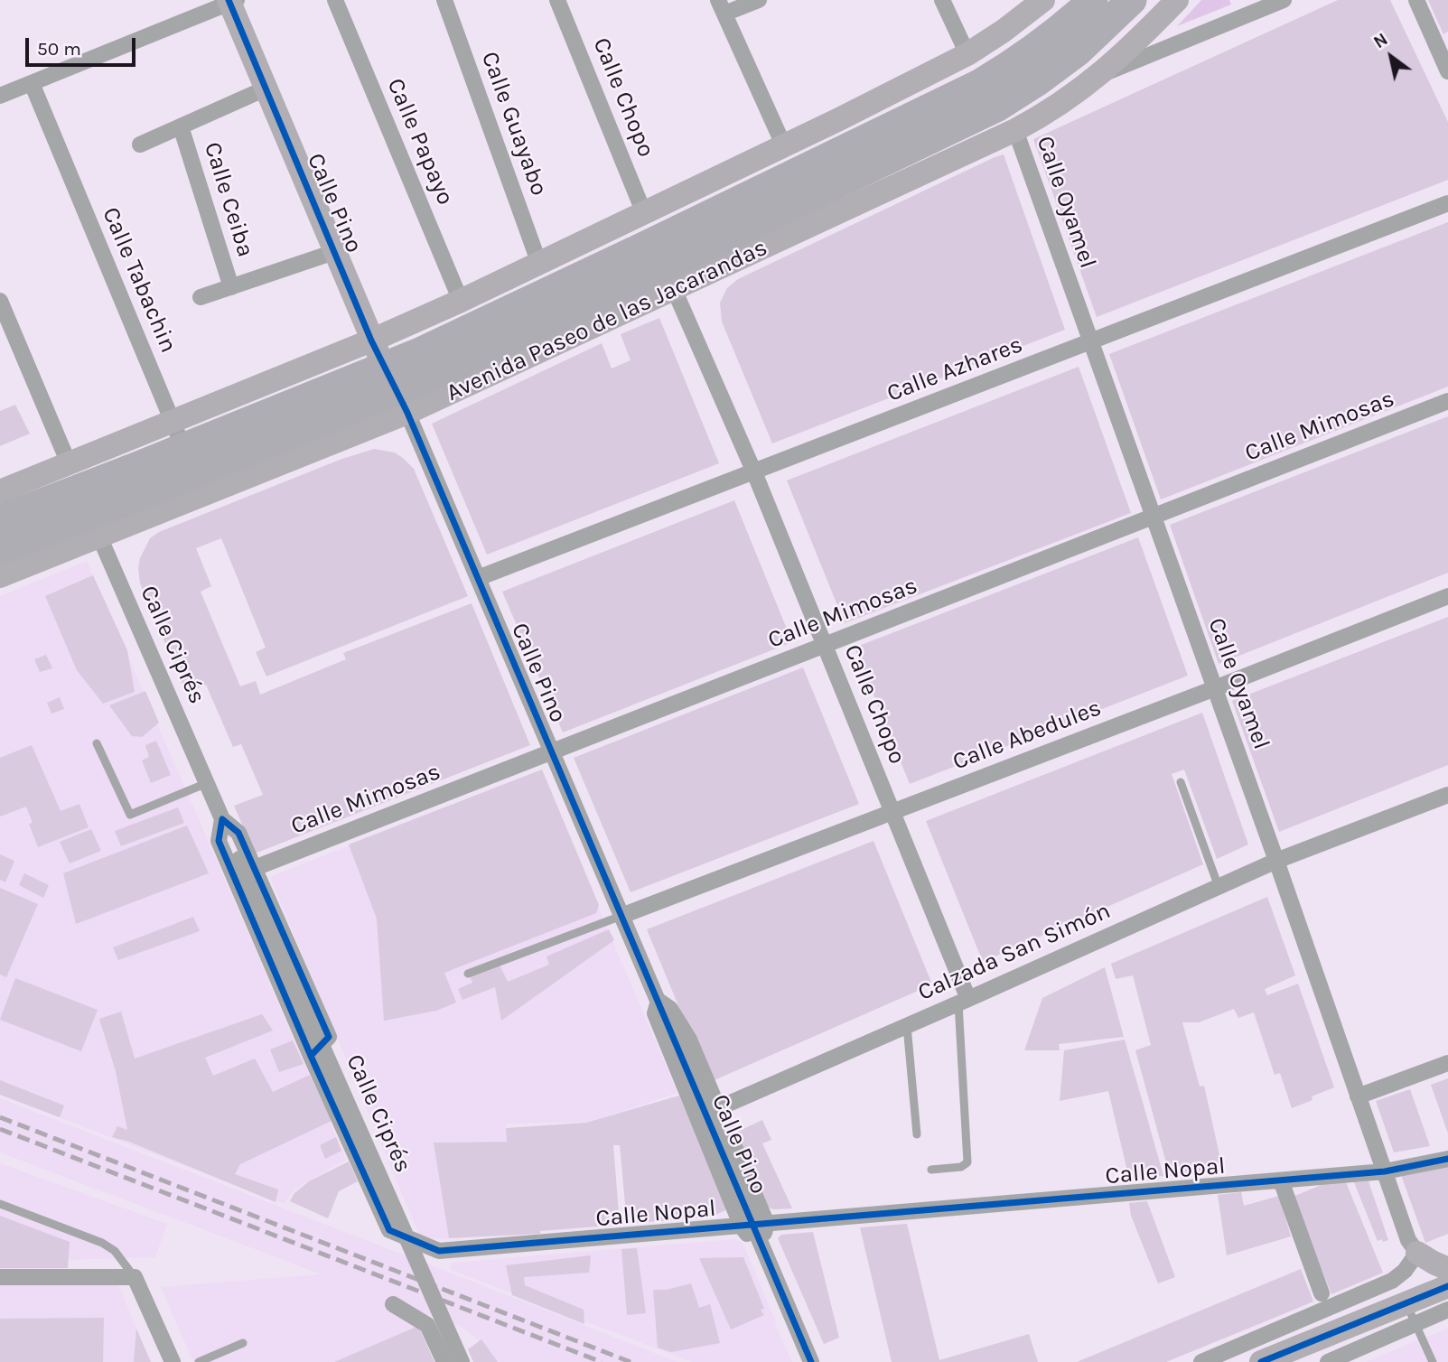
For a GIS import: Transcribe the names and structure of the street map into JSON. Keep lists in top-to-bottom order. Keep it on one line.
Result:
{"streets":{"main road":["Calle Pino","Avenida Paseo de las Jacarandas"],"street":["Calle Chopo","Calle Guayabo","Calle Papayo","Calle Ceiba","Calle Oyamel","Calle Tabachin","Calle Azhares","Calle Mimosas","Calle Ciprés","Calle Abedules","Calzada San Simón","Calle Nopal"]},"crossings":[["Calle Chopo","Avenida Paseo de las Jacarandas"],["Calle Chopo","Calle Azhares"],["Calle Chopo","Calle Mimosas"],["Calle Chopo","Calle Abedules"],["Calle Chopo","Calzada San Simón"],["Calle Oyamel","Avenida Paseo de las Jacarandas"],["Calle Oyamel","Calle Azhares"],["Calle Oyamel","Calle Mimosas"],["Calle Oyamel","Calle Abedules"],["Calle Oyamel","Calzada San Simón"],["Calle Oyamel","Calle Nopal"],["Calle Pino","Avenida Paseo de las Jacarandas"],["Calle Pino","Calle Azhares"],["Calle Pino","Calle Mimosas"],["Calle Pino","Calle Abedules"],["Calle Tabachin","Avenida Paseo de las Jacarandas"],["Avenida Paseo de las Jacarandas","Calle Ciprés"],["Calle Ciprés","Calle Nopal"]],"scale_bar":"50 m","north":"top left"}
